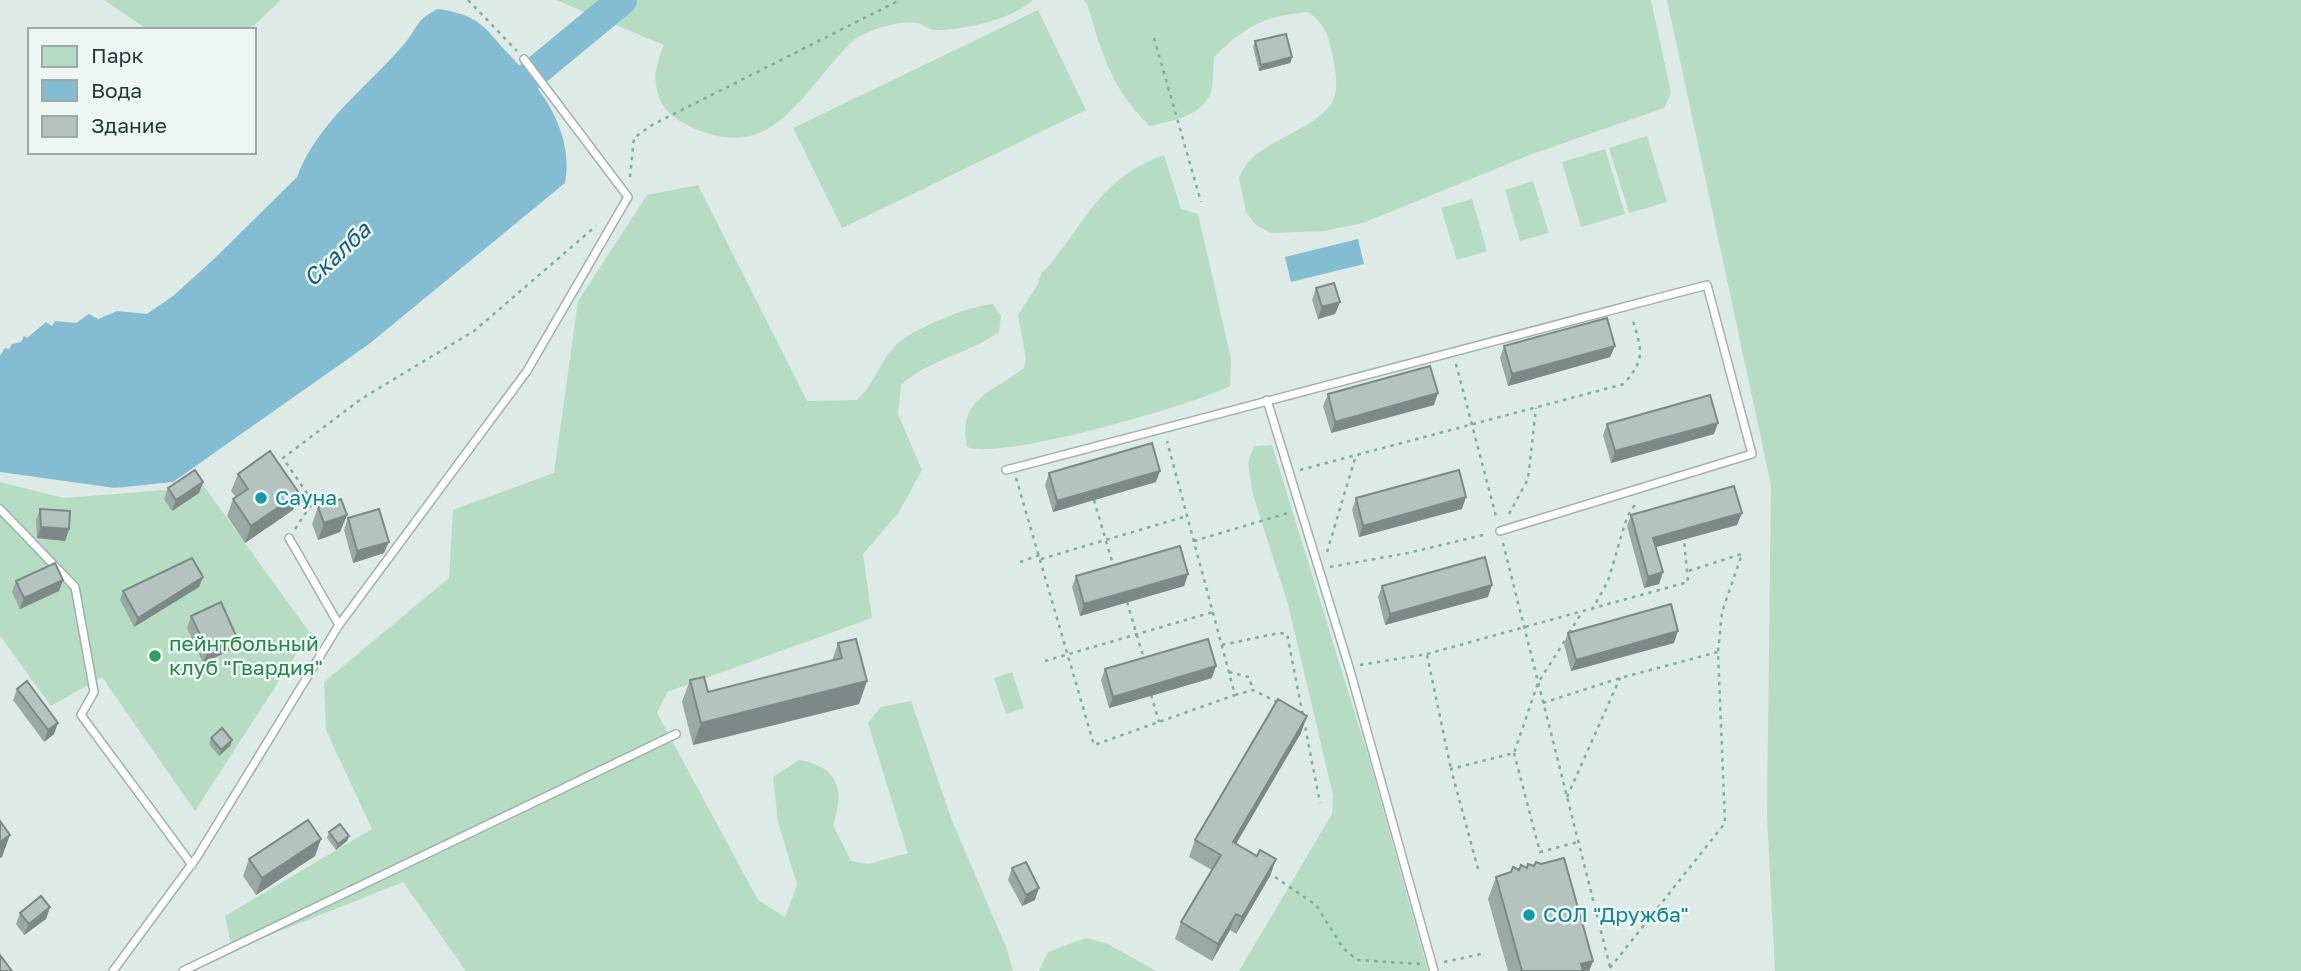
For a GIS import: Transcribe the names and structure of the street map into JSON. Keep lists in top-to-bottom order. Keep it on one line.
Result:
{"water":["Скалба"],"places":["Сауна","пейнтбольный клуб \"Гвардия\"","СОЛ \"Дружба\""],"legend":["Парк","Вода","Здание"]}
